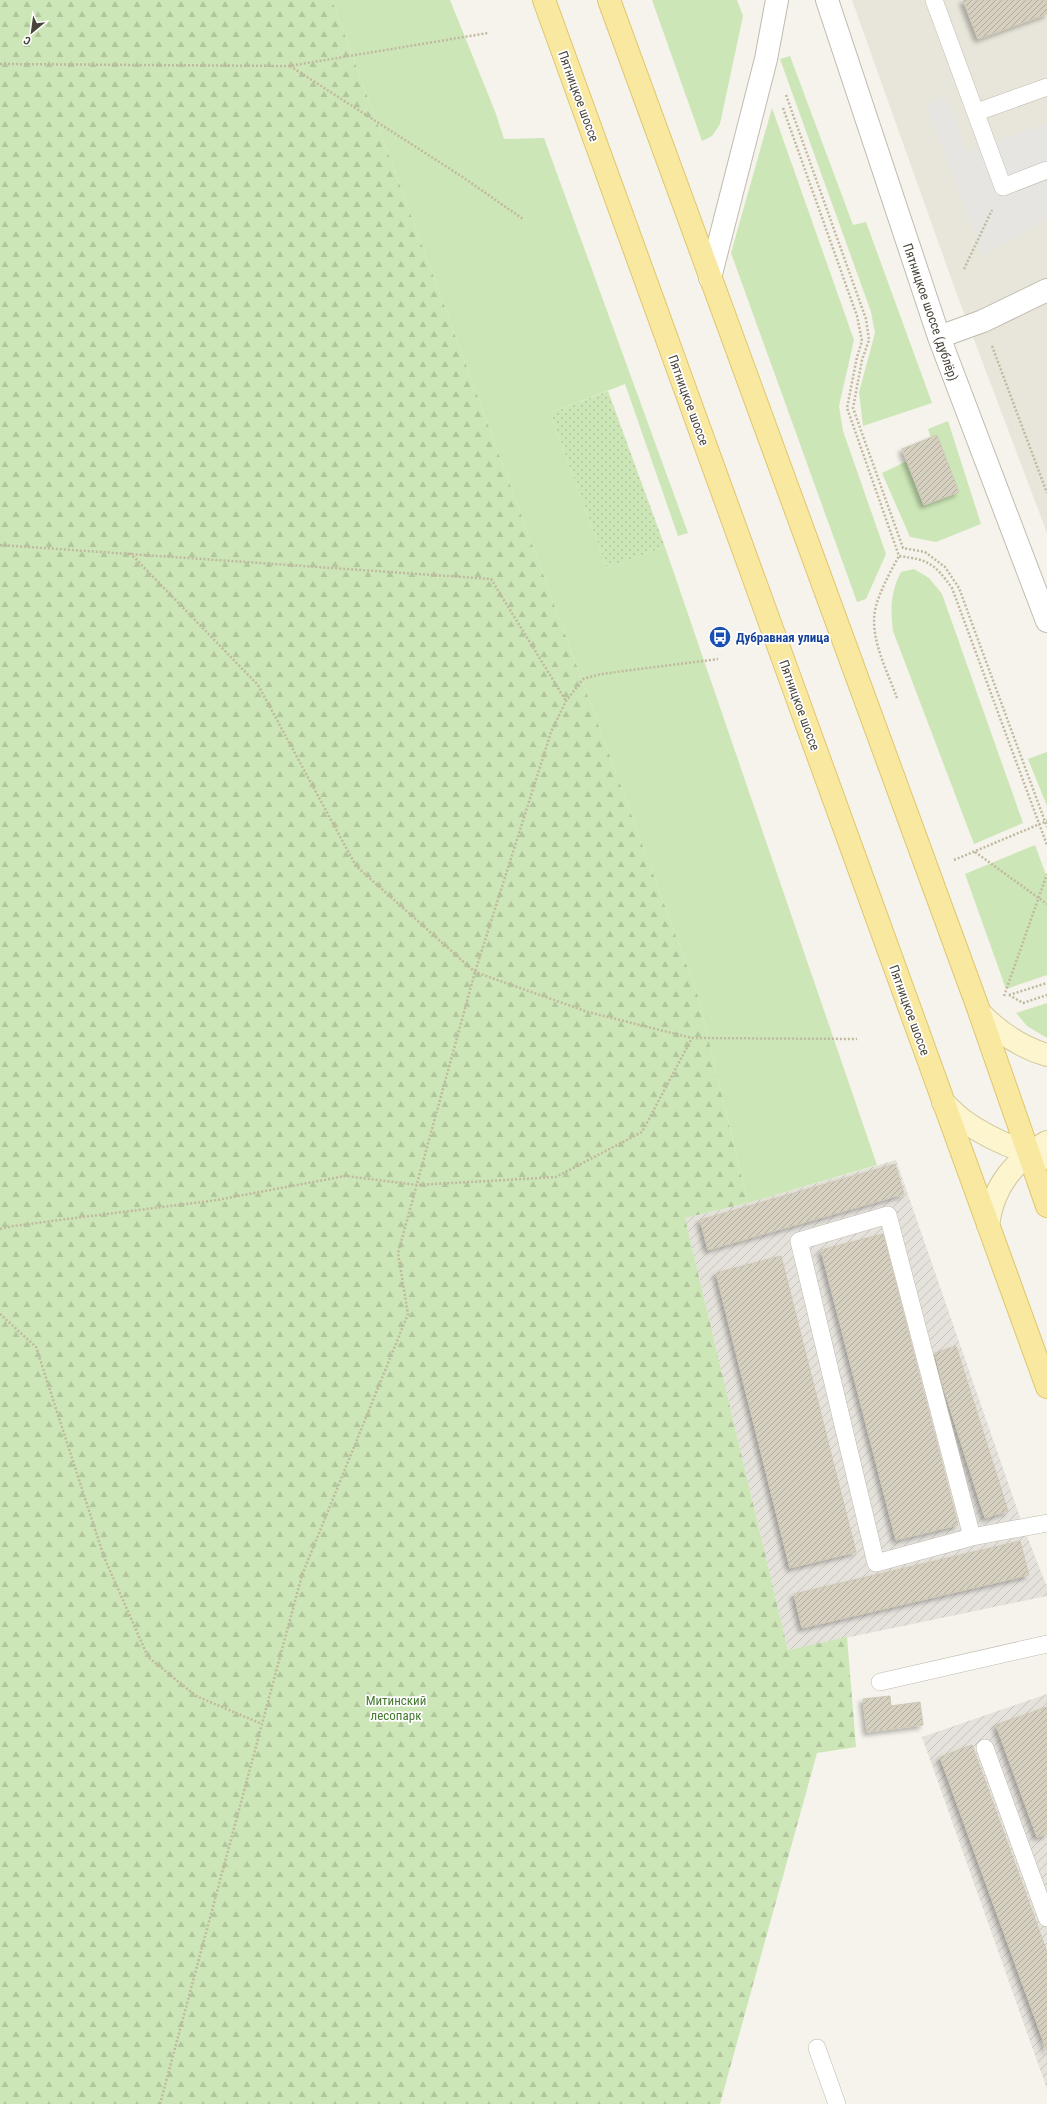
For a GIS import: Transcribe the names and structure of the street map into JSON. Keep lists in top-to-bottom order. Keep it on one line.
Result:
{"streets":{"main road":["Пятницкое шоссе"],"street":["Пятницкое шоссе (дублёр)"]},"parks":["Митинский лесопарк"],"places":{"bus stop":["Дубравная улица"]},"north":"bottom left"}
